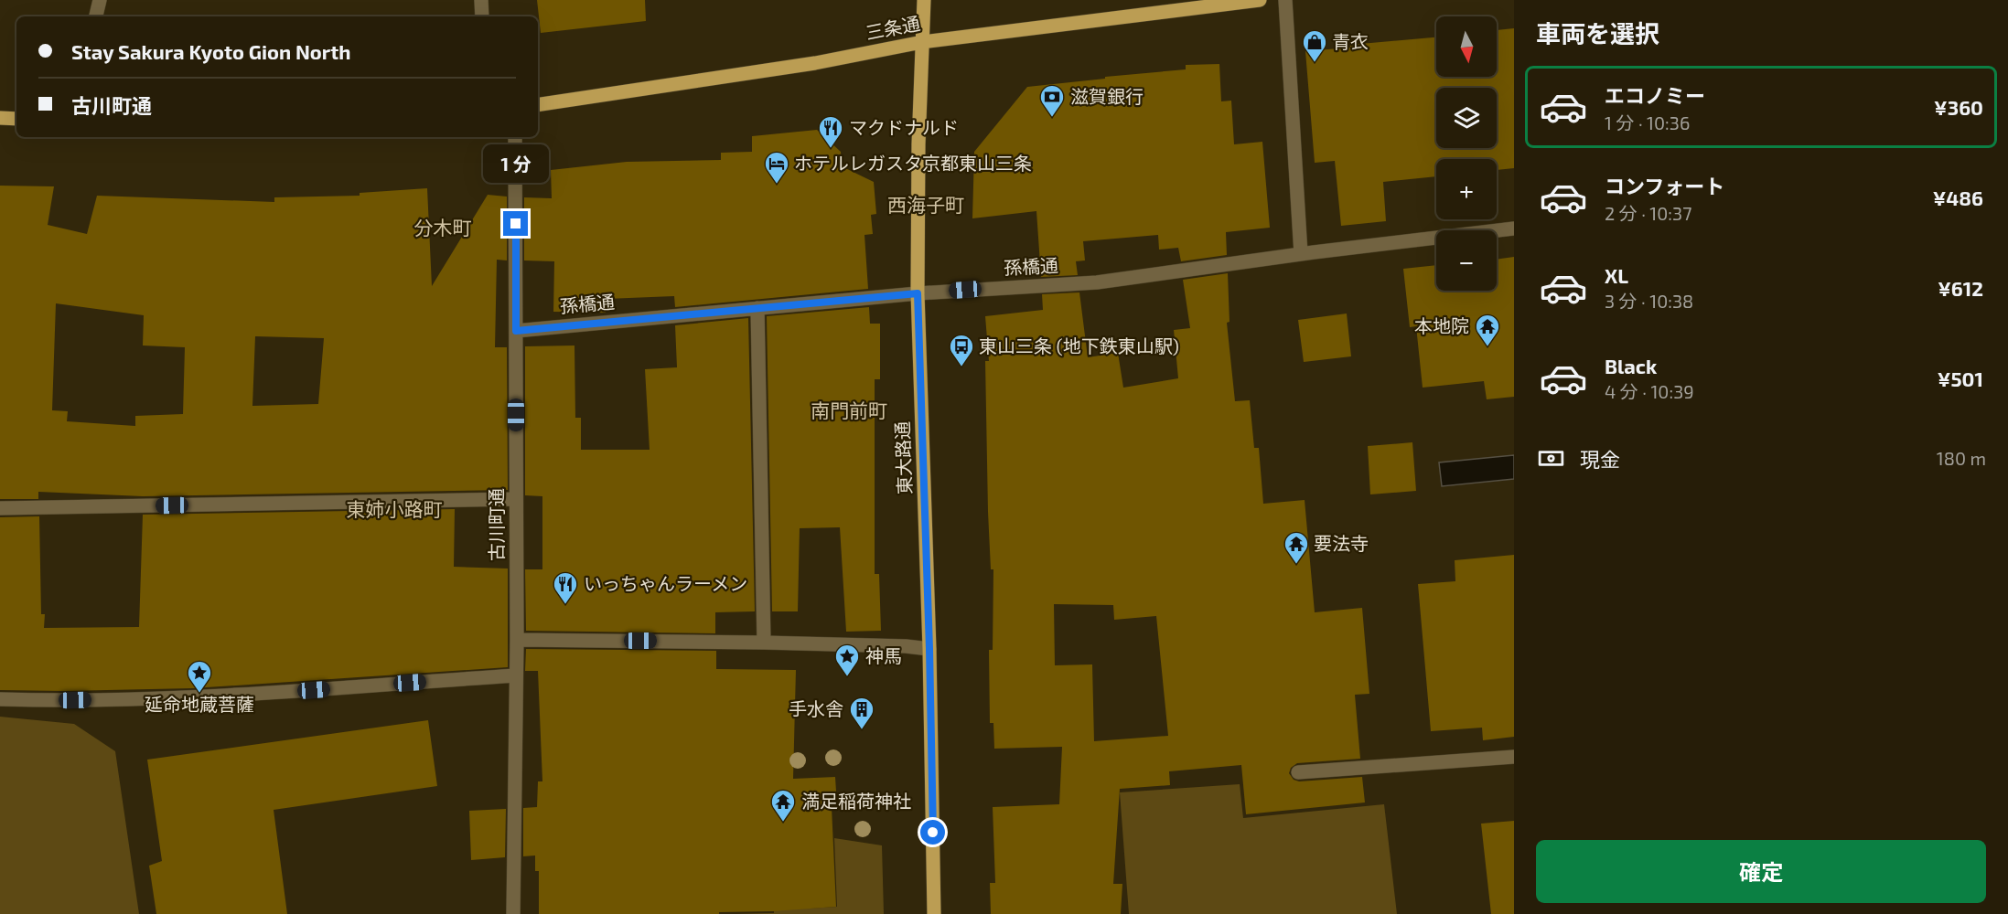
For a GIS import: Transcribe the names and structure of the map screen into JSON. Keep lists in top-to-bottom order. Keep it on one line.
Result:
{"streets":{"main road":["三条通","東大路通"],"street":["孫橋通","古川町通"]},"crossings":[["三条通","東大路通"],["孫橋通","東大路通"],["孫橋通","古川町通"]],"districts":["西海子町","分木町","南門前町","東姉小路町"],"places":{"shop":["青衣"],"bank":["滋賀銀行"],"restaurant":["マクドナルド","いっちゃんラーメン"],"hotel":["ホテルレガスタ京都東山三条"],"temple":["本地院","要法寺","満足稲荷神社"],"bus stop":["東山三条 (地下鉄東山駅)"],"place":["神馬","延命地蔵菩薩"],"building":["手水舎"]},"north":"bottom","page":{"heading":"車両を選択","map_buttons":["+","−"],"banner":["Stay Sakura Kyoto Gion North","古川町通"],"list":[{"name":"エコノミー","note":"1 分 · 10:36","value":"¥360"},{"name":"コンフォート","note":"2 分 · 10:37","value":"¥486"},{"name":"XL","note":"3 分 · 10:38","value":"¥612"},{"name":"Black","note":"4 分 · 10:39","value":"¥501"}],"bubble":"1 分","pay":["現金","180 m"],"buttons":"確定"}}
